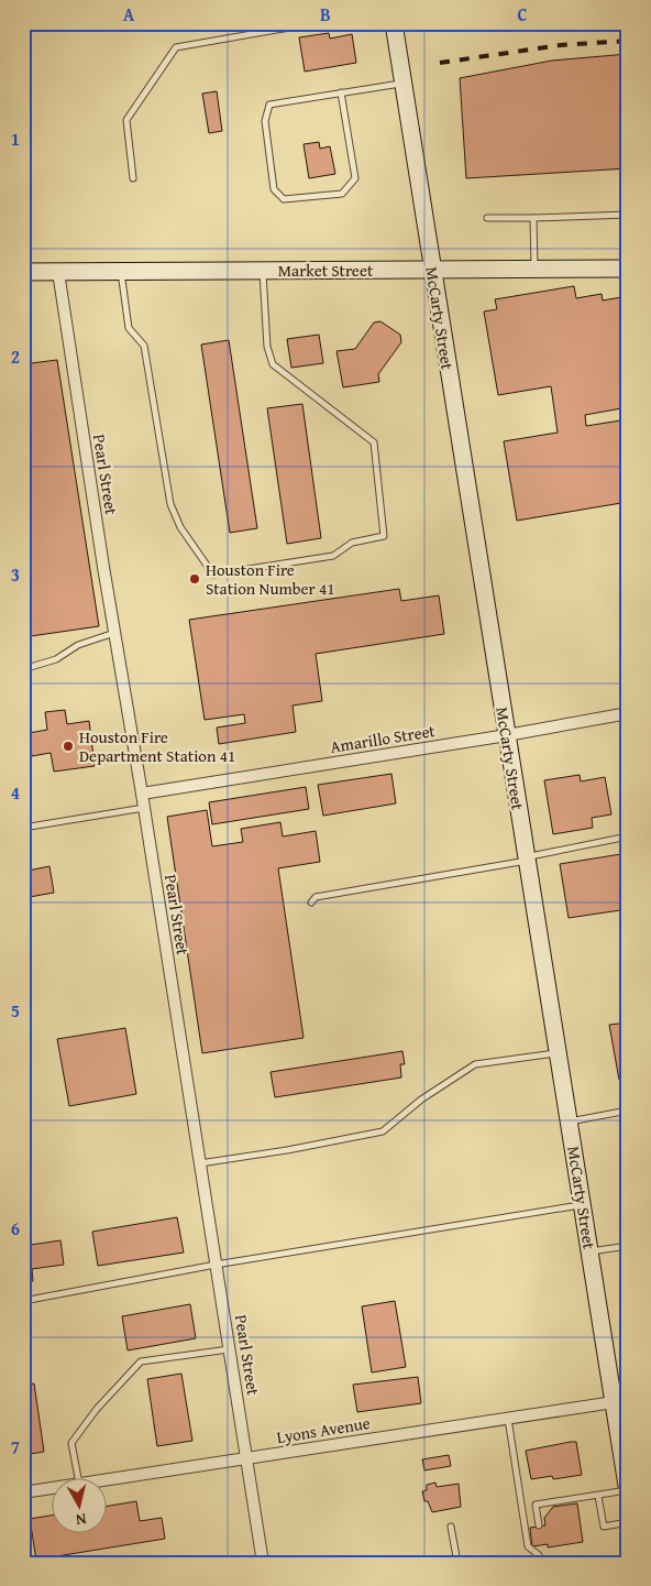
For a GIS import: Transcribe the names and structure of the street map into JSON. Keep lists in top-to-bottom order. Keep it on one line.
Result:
{"streets":{"main road":["Market Street","McCarty Street"],"street":["Pearl Street","Amarillo Street","Lyons Avenue"]},"crossings":[["Market Street","McCarty Street"],["Market Street","Pearl Street"],["McCarty Street","Amarillo Street"],["McCarty Street","Lyons Avenue"],["Pearl Street","Amarillo Street"],["Pearl Street","Lyons Avenue"]],"places":["Houston Fire Station Number 41","Houston Fire Department Station 41"],"north":"bottom","grid":{"columns":["A","B","C"],"rows":["1","2","3","4","5","6","7"]}}
